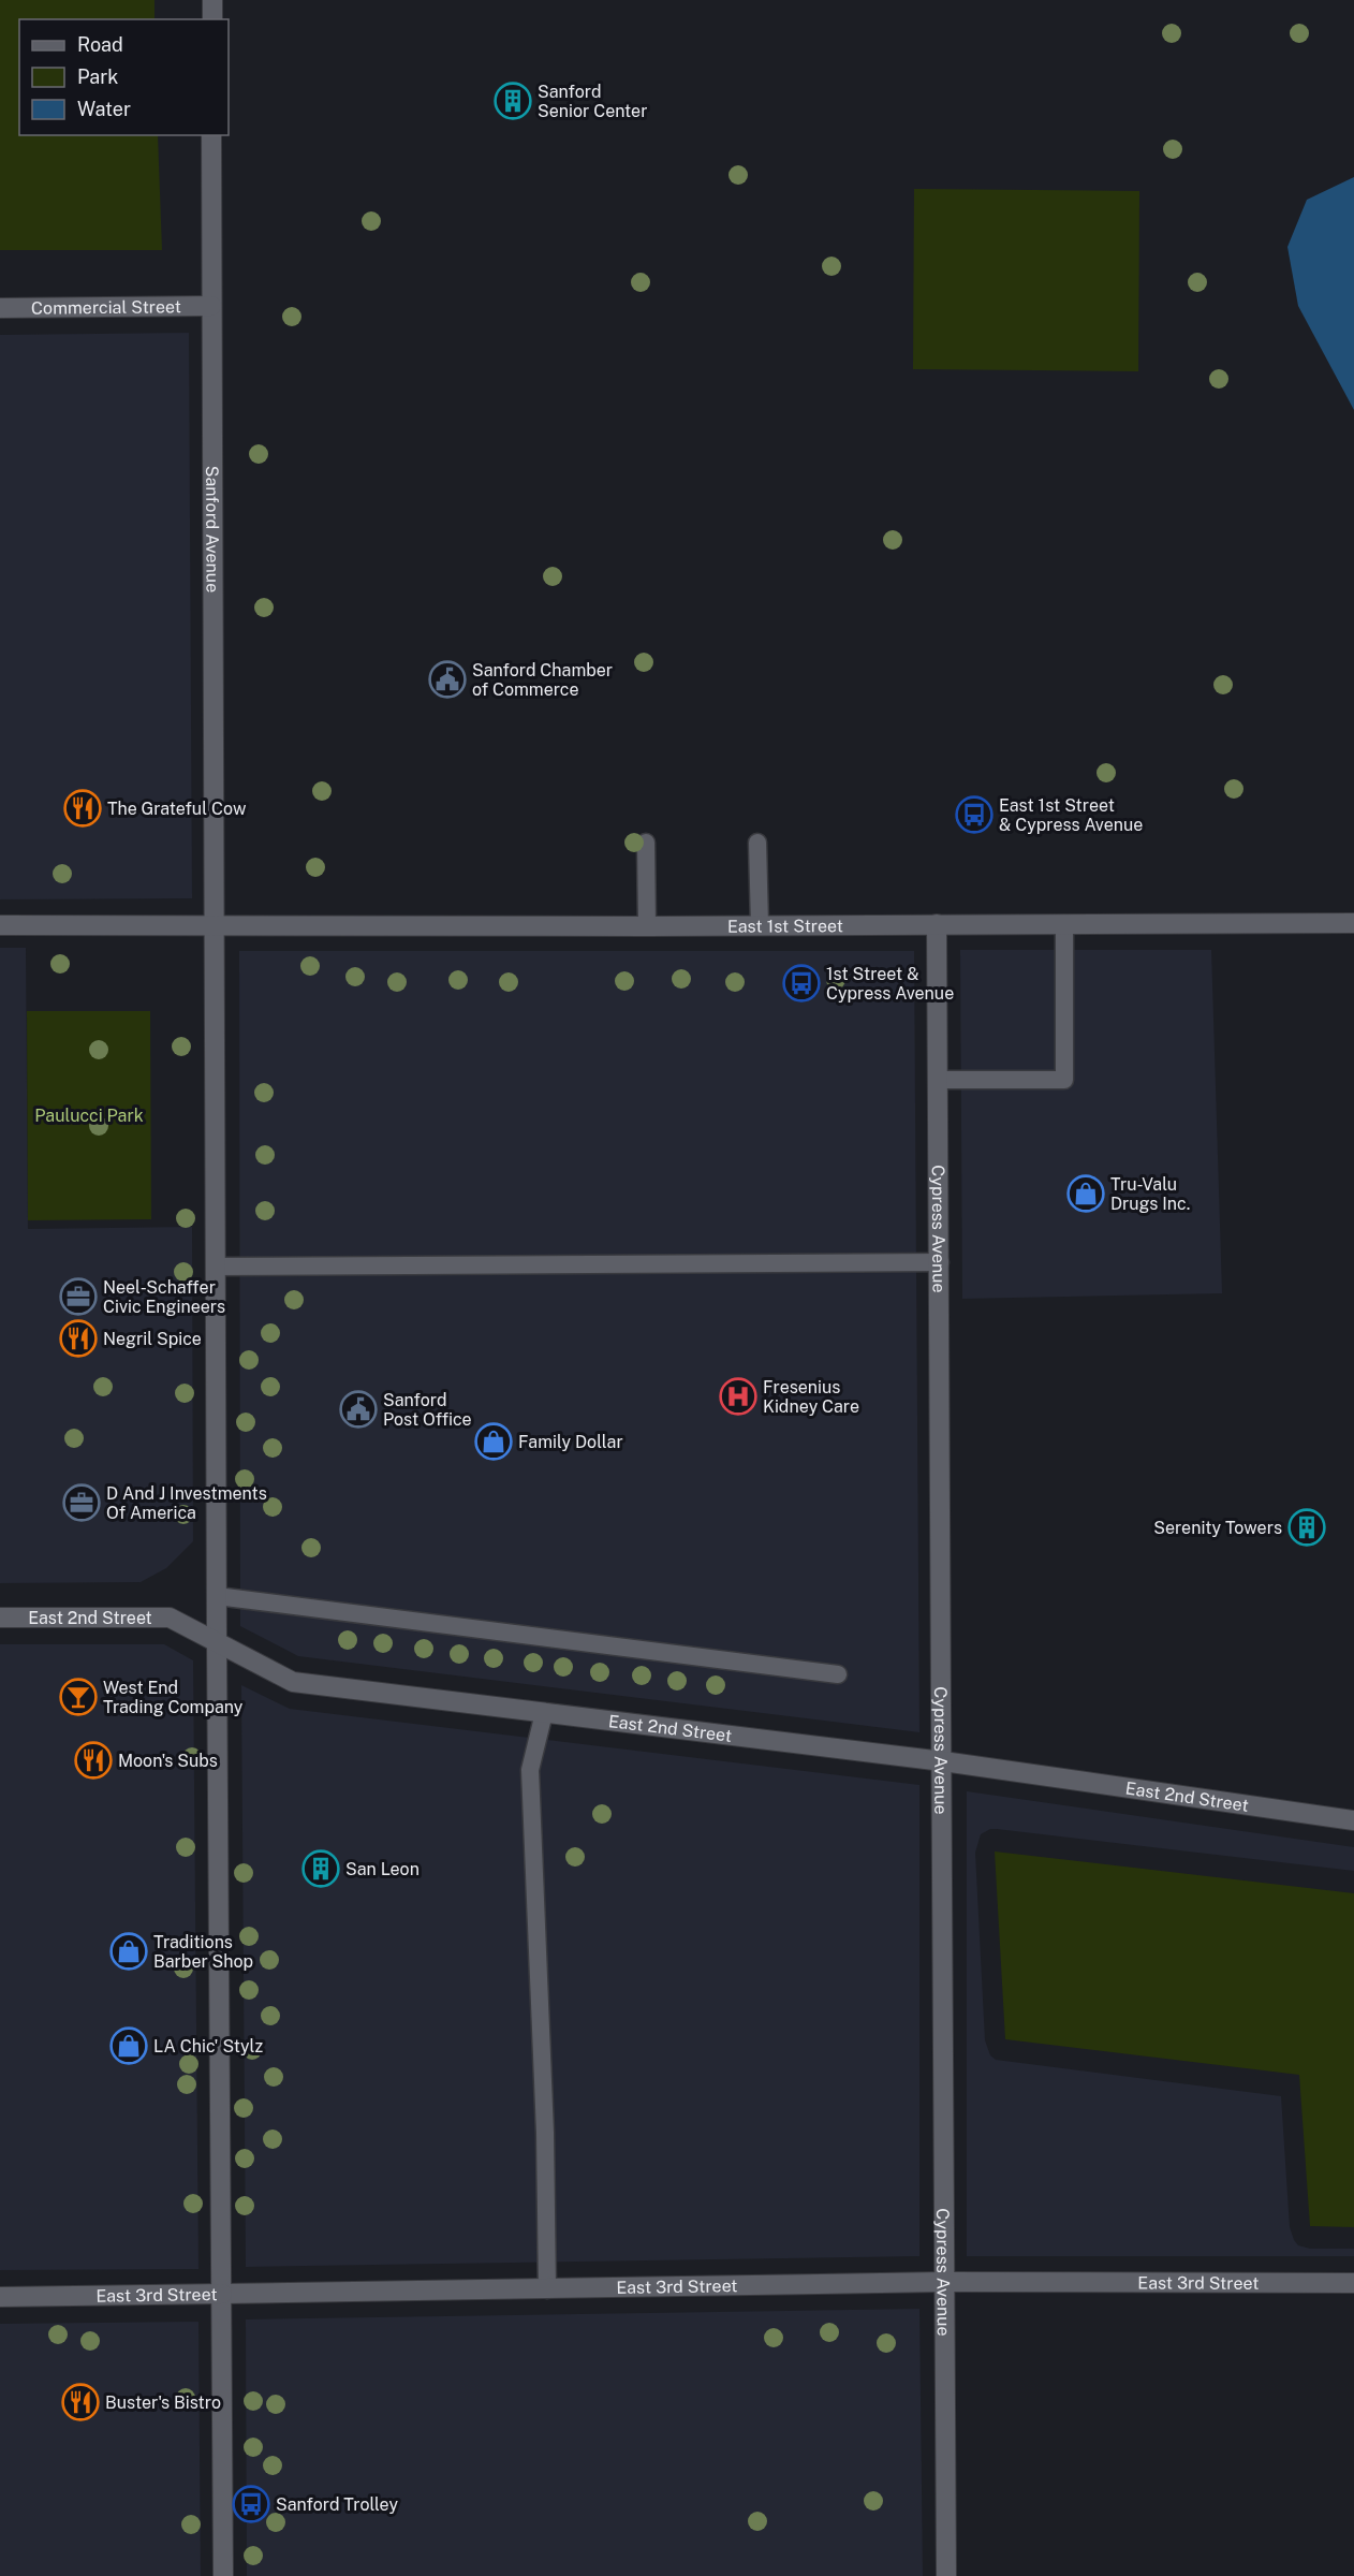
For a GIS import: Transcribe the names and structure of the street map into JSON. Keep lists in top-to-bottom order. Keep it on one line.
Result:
{"streets":{"street":["Commercial Street","Sanford Avenue","East 1st Street","Cypress Avenue","East 2nd Street","East 3rd Street"]},"crossings":[["Commercial Street","Sanford Avenue"],["Sanford Avenue","East 1st Street"],["Sanford Avenue","East 2nd Street"],["Sanford Avenue","East 3rd Street"],["East 1st Street","Cypress Avenue"],["Cypress Avenue","East 2nd Street"],["Cypress Avenue","East 3rd Street"]],"parks":["Paulucci Park"],"places":{"building":["Sanford Senior Center","Serenity Towers","San Leon"],"public building":["Sanford Chamber of Commerce","Sanford Post Office"],"restaurant":["The Grateful Cow","Negril Spice","Moon's Subs","Buster's Bistro"],"bus stop":["East 1st Street & Cypress Avenue","1st Street & Cypress Avenue","Sanford Trolley"],"shop":["Tru-Valu Drugs Inc.","Family Dollar","Traditions Barber Shop","LA Chic' Stylz"],"office":["Neel-Schaffer Civic Engineers","D And J Investments Of America"],"hospital":["Fresenius Kidney Care"],"bar":["West End Trading Company"]},"legend":["Road","Park","Water"]}
